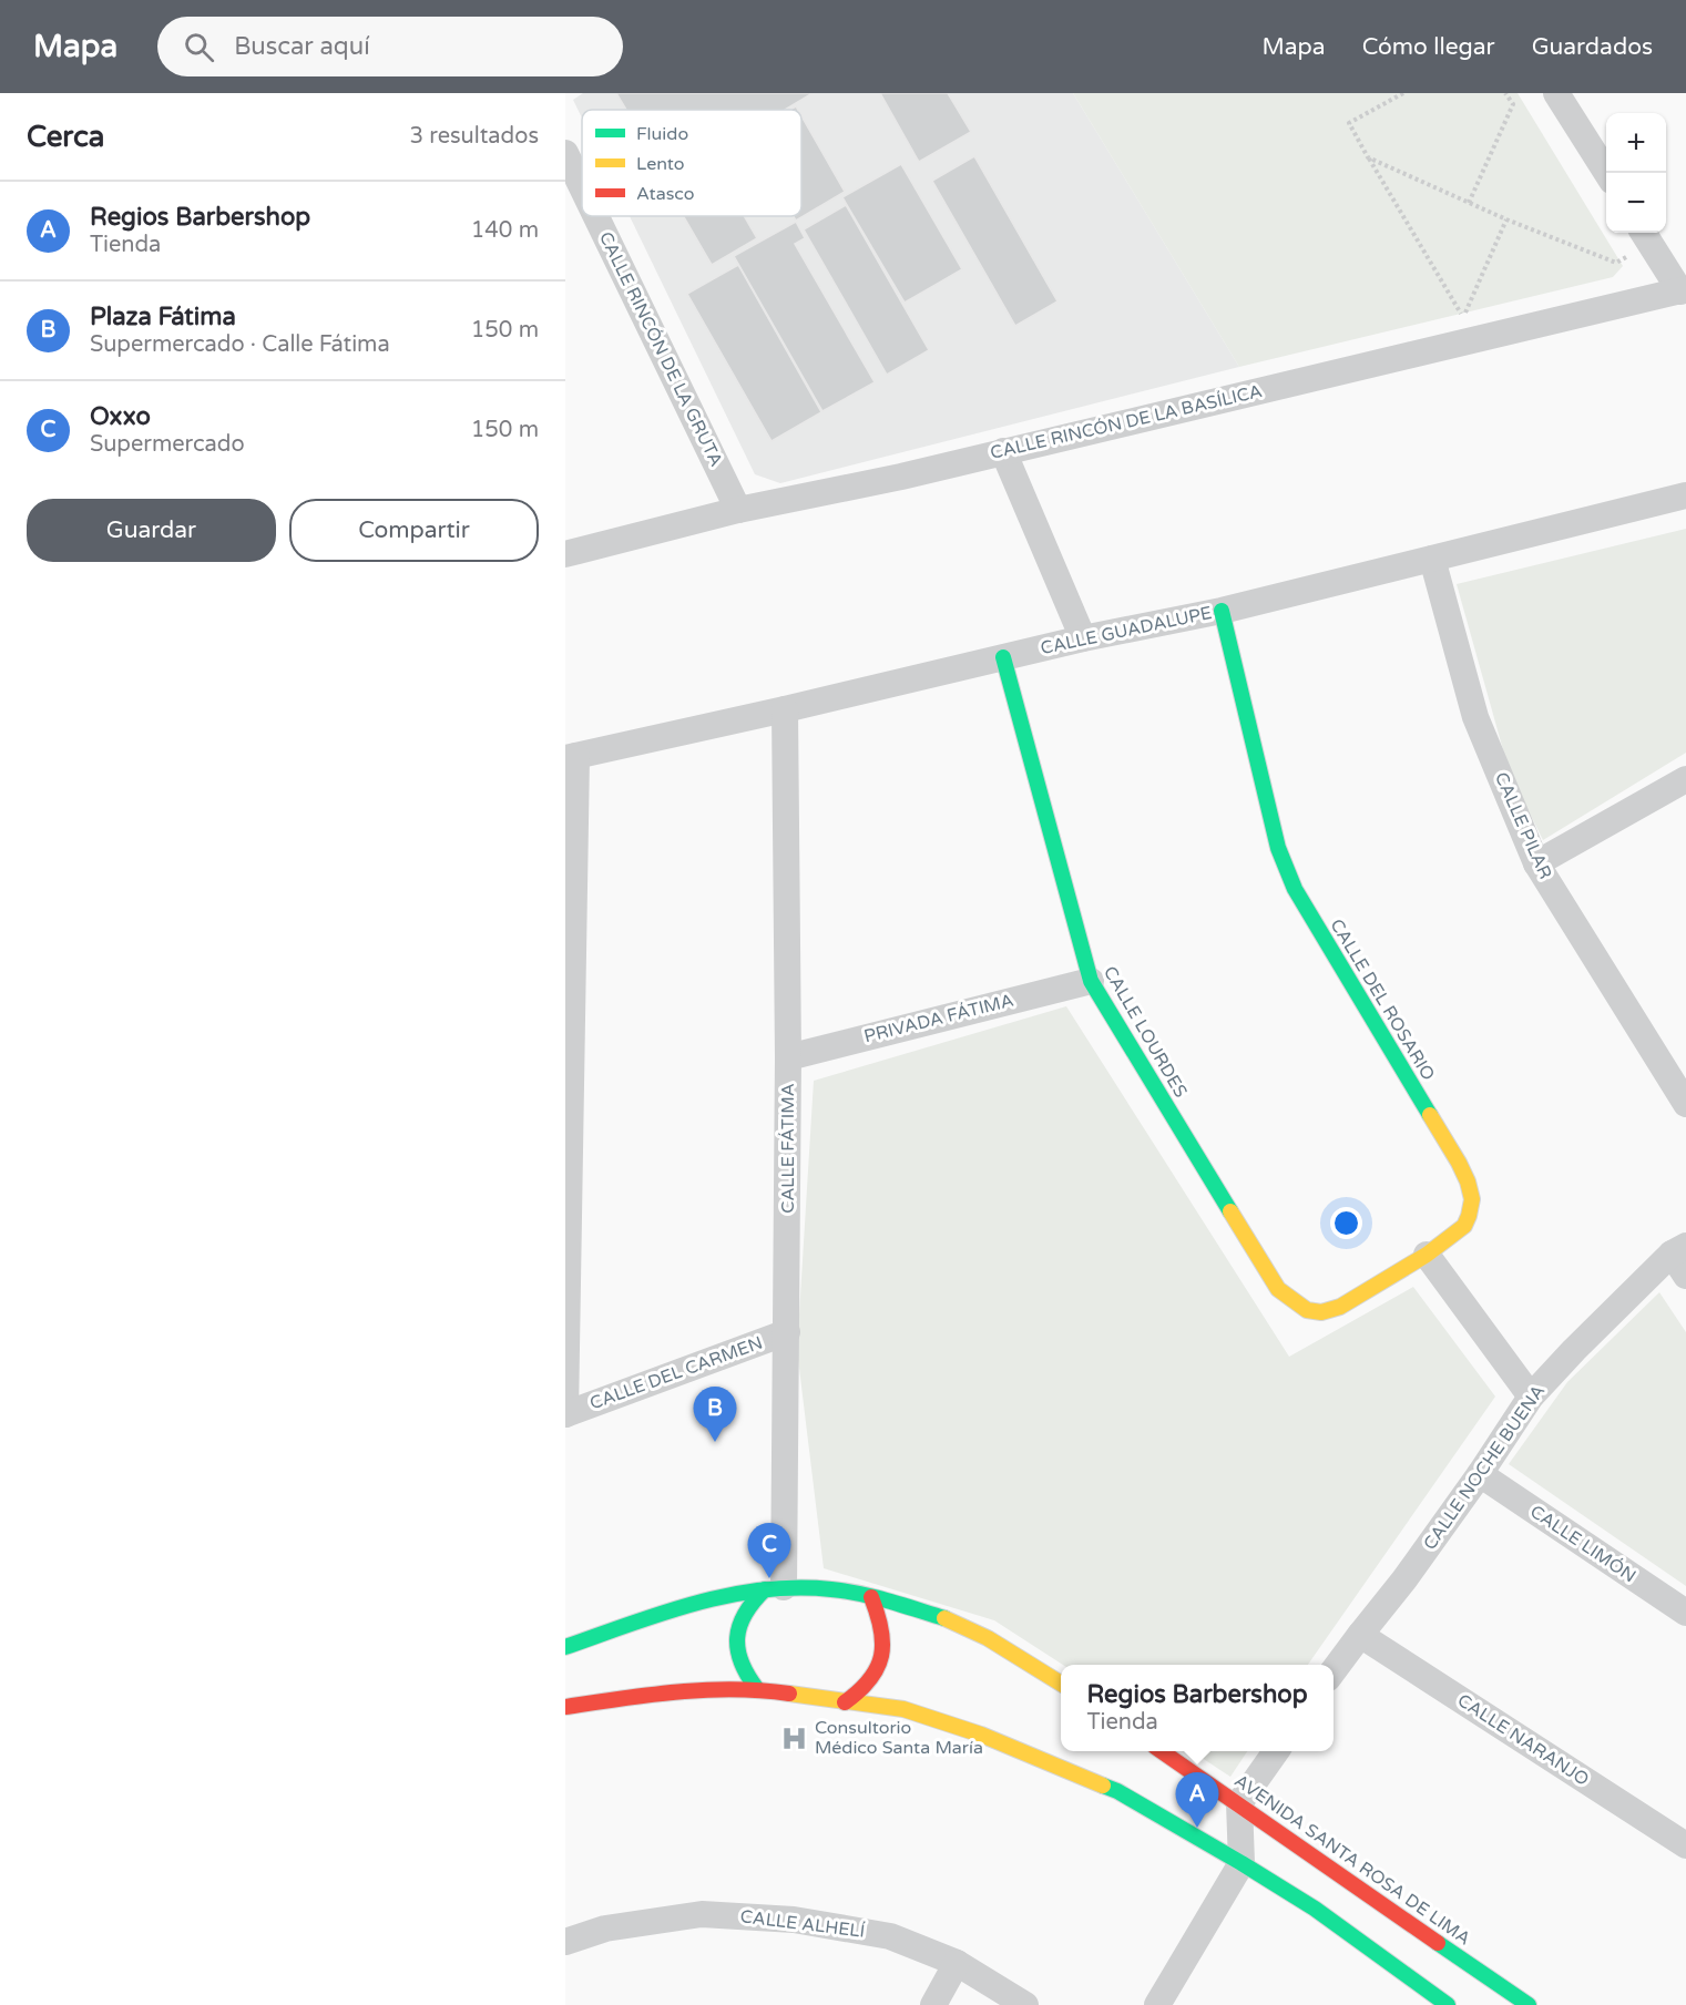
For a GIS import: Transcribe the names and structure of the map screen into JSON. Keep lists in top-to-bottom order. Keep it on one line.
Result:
{"streets":{"street":["CALLE RINCÓN DE LA GRUTA","CALLE RINCÓN DE LA BASÍLICA","CALLE GUADALUPE","CALLE PILAR","CALLE DEL ROSARIO","PRIVADA FÁTIMA","CALLE LOURDES","CALLE FÁTIMA","CALLE DEL CARMEN","CALLE NOCHE BUENA","CALLE LIMÓN","CALLE NARANJO","AVENIDA SANTA ROSA DE LIMA","CALLE ALHELÍ"]},"crossings":[["CALLE RINCÓN DE LA GRUTA","CALLE RINCÓN DE LA BASÍLICA"],["CALLE GUADALUPE","CALLE PILAR"],["CALLE GUADALUPE","CALLE DEL ROSARIO"],["CALLE GUADALUPE","CALLE LOURDES"],["CALLE GUADALUPE","CALLE FÁTIMA"],["CALLE DEL ROSARIO","CALLE LOURDES"],["PRIVADA FÁTIMA","CALLE LOURDES"],["PRIVADA FÁTIMA","CALLE FÁTIMA"],["CALLE FÁTIMA","CALLE DEL CARMEN"],["CALLE NOCHE BUENA","CALLE LIMÓN"],["CALLE NOCHE BUENA","CALLE NARANJO"]],"places":{"hospital":["Consultorio Médico Santa María"]},"legend":["Fluido","Lento","Atasco"],"page":{"header":"Mapa","search":"Buscar aquí","nav":["Mapa","Cómo llegar","Guardados"],"heading":["Cerca","3 resultados"],"map_buttons":["+","−"],"list":[{"mark":"A","name":"Regios Barbershop","note":"Tienda","value":"140 m"},{"mark":"B","name":"Plaza Fátima","note":"Supermercado · Calle Fátima","value":"150 m"},{"mark":"C","name":"Oxxo","note":"Supermercado","value":"150 m"}],"buttons":["Guardar","Compartir"],"pins":["B","C","A"],"popup":["Regios Barbershop","Tienda"]}}
